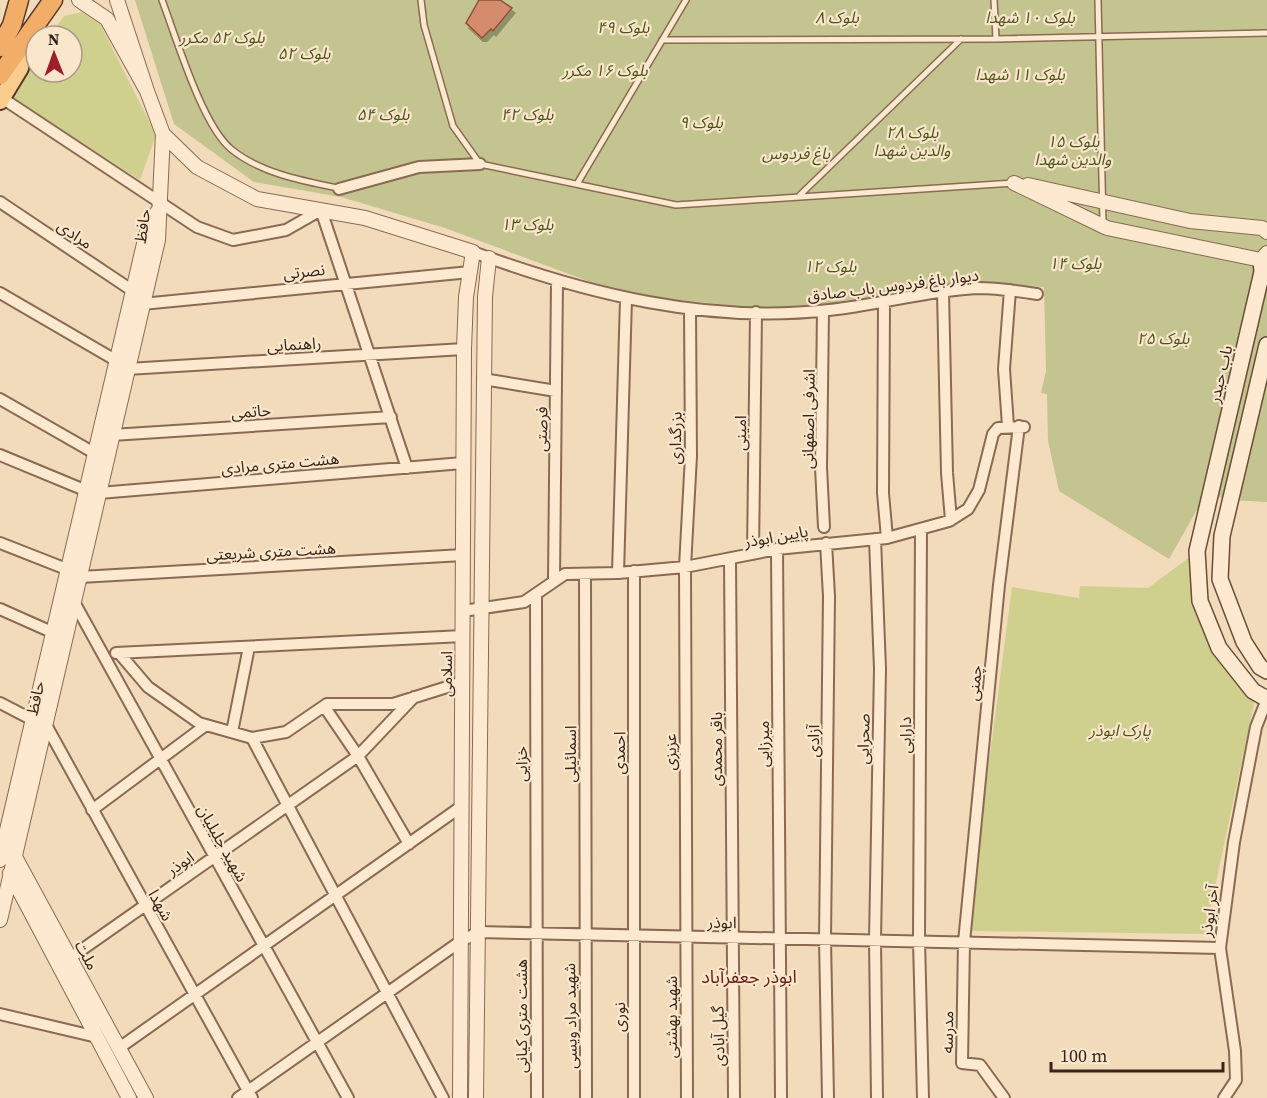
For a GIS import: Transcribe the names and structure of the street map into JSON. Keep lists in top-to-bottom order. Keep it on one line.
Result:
{"streets":{"main road":["باب حیدر"],"street":["حافظ","مرادی","نصرتی","دیوار باغ فردوس باب صادق","راهنمایی","حاتمی","اشرفی اصفهانی","فرصتی","امینی","بزرگداری","هشت متری مرادی","پایین ابوذر","هشت متری شریعتی","اسلامی","چمنی","دارابی","صحرایی","آزادی","میرزایی","باقر محمدی","عزیزی","احمدی","اسمائیلی","خزایی","شهید جلیلیان","ابوذر","شهدا","آخر ابوذر","ملت","هشت متری کیانی","شهید مراد ویسی","نوری","شهید بهشتی","مدرسه","گیل آبادی"]},"crossings":[["حافظ","مرادی"],["حافظ","نصرتی"],["حافظ","راهنمایی"],["حافظ","حاتمی"],["حافظ","هشت متری مرادی"],["حافظ","هشت متری شریعتی"],["حافظ","شهید جلیلیان"],["حافظ","شهدا"],["حافظ","ملت"],["نصرتی","اسلامی"],["دیوار باغ فردوس باب صادق","اشرفی اصفهانی"],["دیوار باغ فردوس باب صادق","فرصتی"],["دیوار باغ فردوس باب صادق","امینی"],["دیوار باغ فردوس باب صادق","بزرگداری"],["دیوار باغ فردوس باب صادق","اسلامی"],["دیوار باغ فردوس باب صادق","چمنی"],["راهنمایی","اسلامی"],["باب حیدر","آخر ابوذر"],["فرصتی","پایین ابوذر"],["امینی","پایین ابوذر"],["بزرگداری","پایین ابوذر"],["بزرگداری","عزیزی"],["هشت متری مرادی","اسلامی"],["پایین ابوذر","چمنی"],["پایین ابوذر","دارابی"],["پایین ابوذر","صحرایی"],["پایین ابوذر","آزادی"],["پایین ابوذر","میرزایی"],["پایین ابوذر","باقر محمدی"],["پایین ابوذر","عزیزی"],["پایین ابوذر","احمدی"],["پایین ابوذر","اسمائیلی"],["هشت متری شریعتی","اسلامی"],["اسلامی","ابوذر"],["چمنی","ابوذر"],["چمنی","آخر ابوذر"],["چمنی","مدرسه"],["دارابی","ابوذر"],["صحرایی","ابوذر"],["آزادی","ابوذر"],["میرزایی","ابوذر"],["باقر محمدی","ابوذر"],["باقر محمدی","گیل آبادی"],["عزیزی","ابوذر"],["عزیزی","شهید بهشتی"],["احمدی","ابوذر"],["احمدی","نوری"],["اسمائیلی","ابوذر"],["اسمائیلی","شهید مراد ویسی"],["خزایی","ابوذر"],["خزایی","هشت متری کیانی"],["شهید جلیلیان","ابوذر"],["ابوذر","شهدا"],["ابوذر","آخر ابوذر"],["ابوذر","ملت"],["ابوذر","هشت متری کیانی"],["ابوذر","شهید مراد ویسی"],["ابوذر","نوری"],["ابوذر","شهید بهشتی"],["ابوذر","مدرسه"],["ابوذر","گیل آبادی"],["آخر ابوذر","مدرسه"]],"districts":["ابوذر جعفرآباد"],"parks":["بلوک ۸","بلوک ۱۰ شهدا","بلوک ۴۹","بلوک ۵۲ مکرر","بلوک ۵۲","بلوک ۱۶ مکرر","بلوک ۱۱ شهدا","بلوک ۵۴","بلوک ۴۲","بلوک ۹","بلوک ۲۸ والدین شهدا","بلوک ۱۵ والدین شهدا","باغ فردوس","بلوک ۱۳","بلوک ۱۴","بلوک ۱۲","بلوک ۲۵","پارک ابوذر"],"scale_bar":"100 m","north":"top"}
